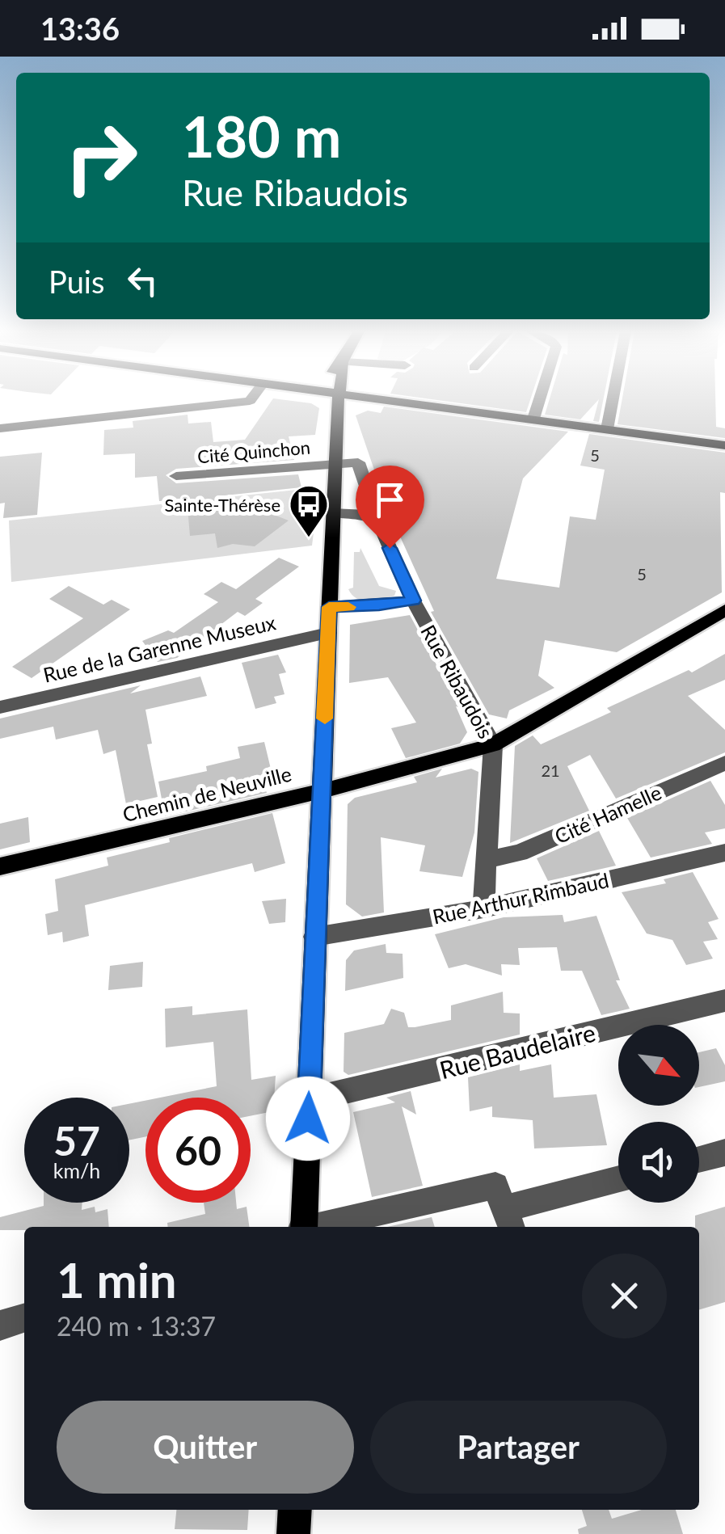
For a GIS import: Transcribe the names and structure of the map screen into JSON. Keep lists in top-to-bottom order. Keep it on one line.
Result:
{"streets":{"main road":["Chemin de Neuville"],"street":["Cité Quinchon","Rue de la Garenne Museux","Rue Ribaudois","Cité Hamelle","Rue Arthur Rimbaud","Rue Baudelaire"]},"crossings":[["Cité Quinchon","Rue Ribaudois"],["Rue Ribaudois","Chemin de Neuville"],["Rue Ribaudois","Cité Hamelle"],["Rue Ribaudois","Rue Arthur Rimbaud"]],"places":{"bus stop":["Sainte-Thérèse"]},"house_numbers":["5","5","21"],"north":"bottom right","page":{"status":"13:36","turn":["180 m","Rue Ribaudois"],"then":"Puis","speed":"57 km/h","limit":"60","heading":["1 min","240 m · 13:37"],"buttons":["Quitter","Partager"]}}
